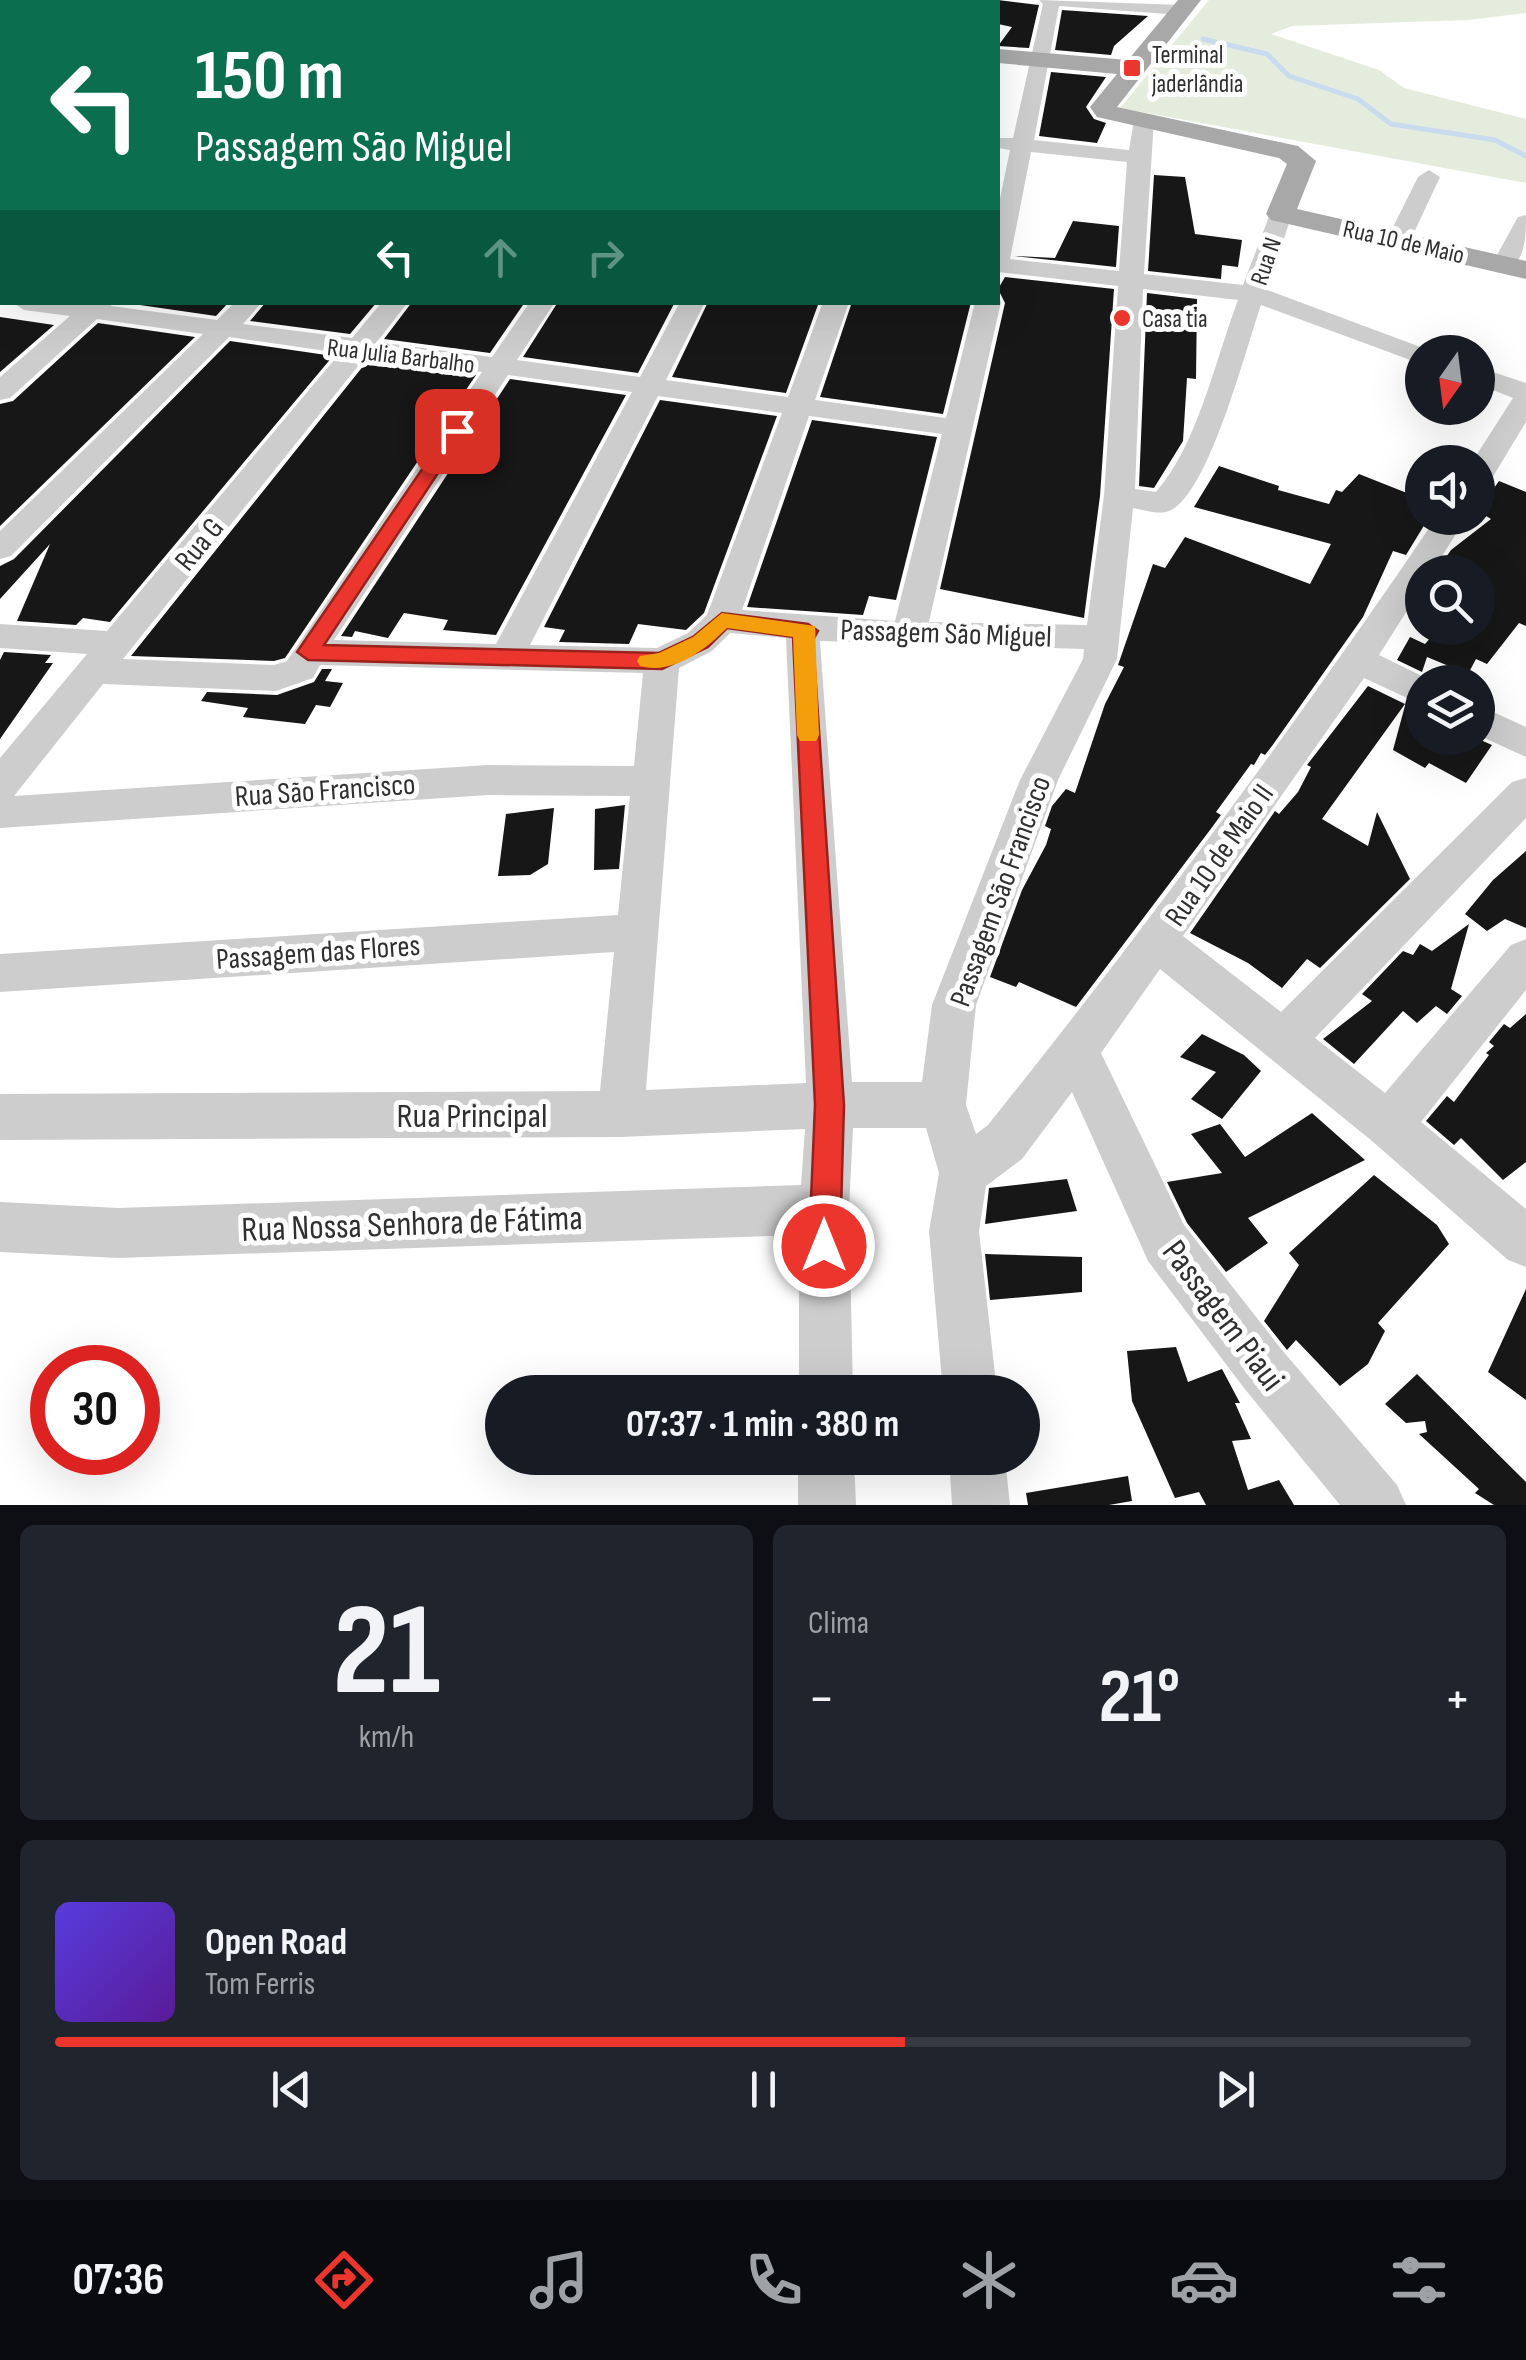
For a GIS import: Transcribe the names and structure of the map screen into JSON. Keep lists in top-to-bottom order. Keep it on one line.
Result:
{"streets":{"main road":["Rua 10 de Maio","Rua N"],"street":["Rua Julia Barbalho","Rua G","Passagem São Miguel","Rua São Francisco","Rua 10 de Maio II","Passagem São Francisco","Passagem das Flores","Rua Principal","Rua Nossa Senhora de Fátima","Passagem Piaui"]},"crossings":[["Rua 10 de Maio","Rua N"],["Rua N","Passagem São Francisco"],["Rua Julia Barbalho","Rua G"],["Passagem São Miguel","Passagem São Francisco"],["Rua 10 de Maio II","Passagem São Francisco"],["Rua 10 de Maio II","Passagem Piaui"],["Passagem São Francisco","Rua Principal"]],"places":{"transit":["Terminal jaderlândia"],"other":["Casa tia"]},"north":"bottom","page":{"turn":["150 m","Passagem São Miguel"],"limit":"30","trip":"07:37 · 1 min · 380 m","tile":[["21","km/h"],"Clima"],"heat":["−","21°","+"],"song":["Open Road","Tom Ferris"],"tabs":"07:36"}}
